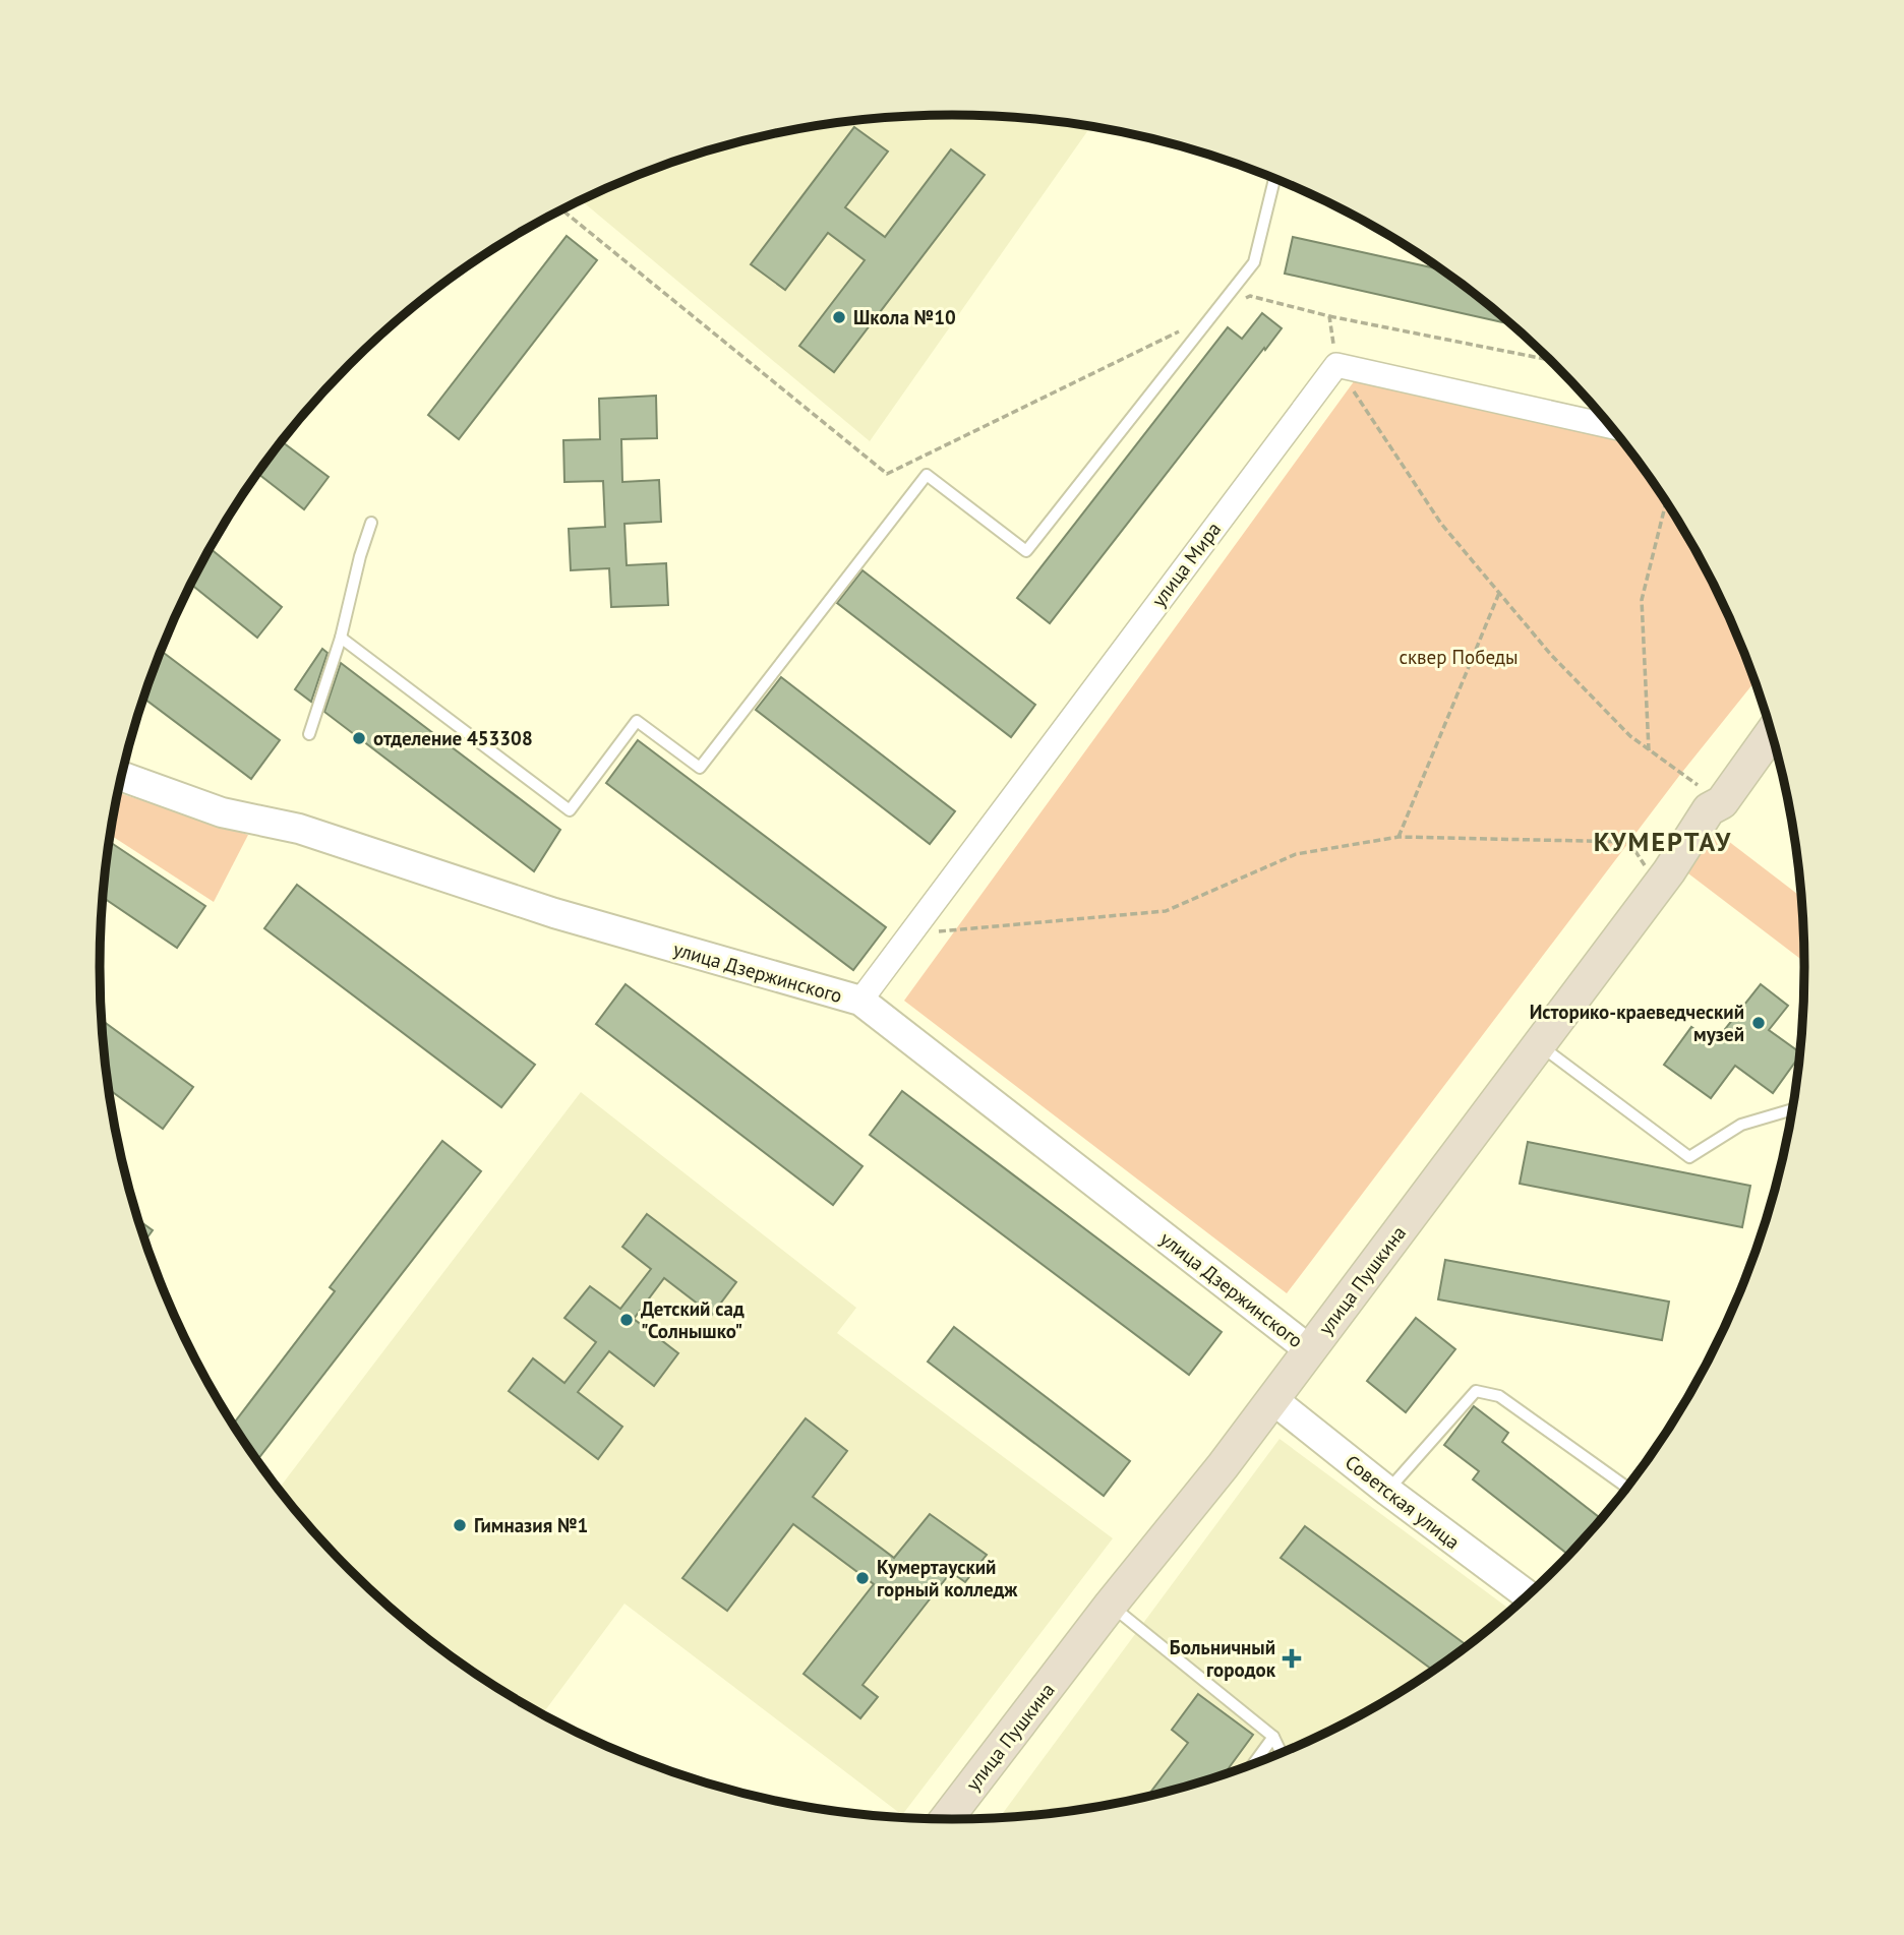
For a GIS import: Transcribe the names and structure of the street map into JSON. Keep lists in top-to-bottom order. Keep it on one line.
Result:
{"streets":{"main road":["улица Пушкина"],"street":["улица Мира","улица Дзержинского","Советская улица"]},"crossings":[["улица Мира","улица Дзержинского"],["улица Дзержинского","улица Пушкина"],["улица Пушкина","Советская улица"]],"districts":["КУМЕРТАУ"],"parks":["сквер Победы"],"places":{"other":["Школа №10","отделение 453308","Историко-краеведческий музей","Детский сад \"Солнышко\"","Гимназия №1","Кумертауский горный колледж"],"health":["Больничный городок"]}}
